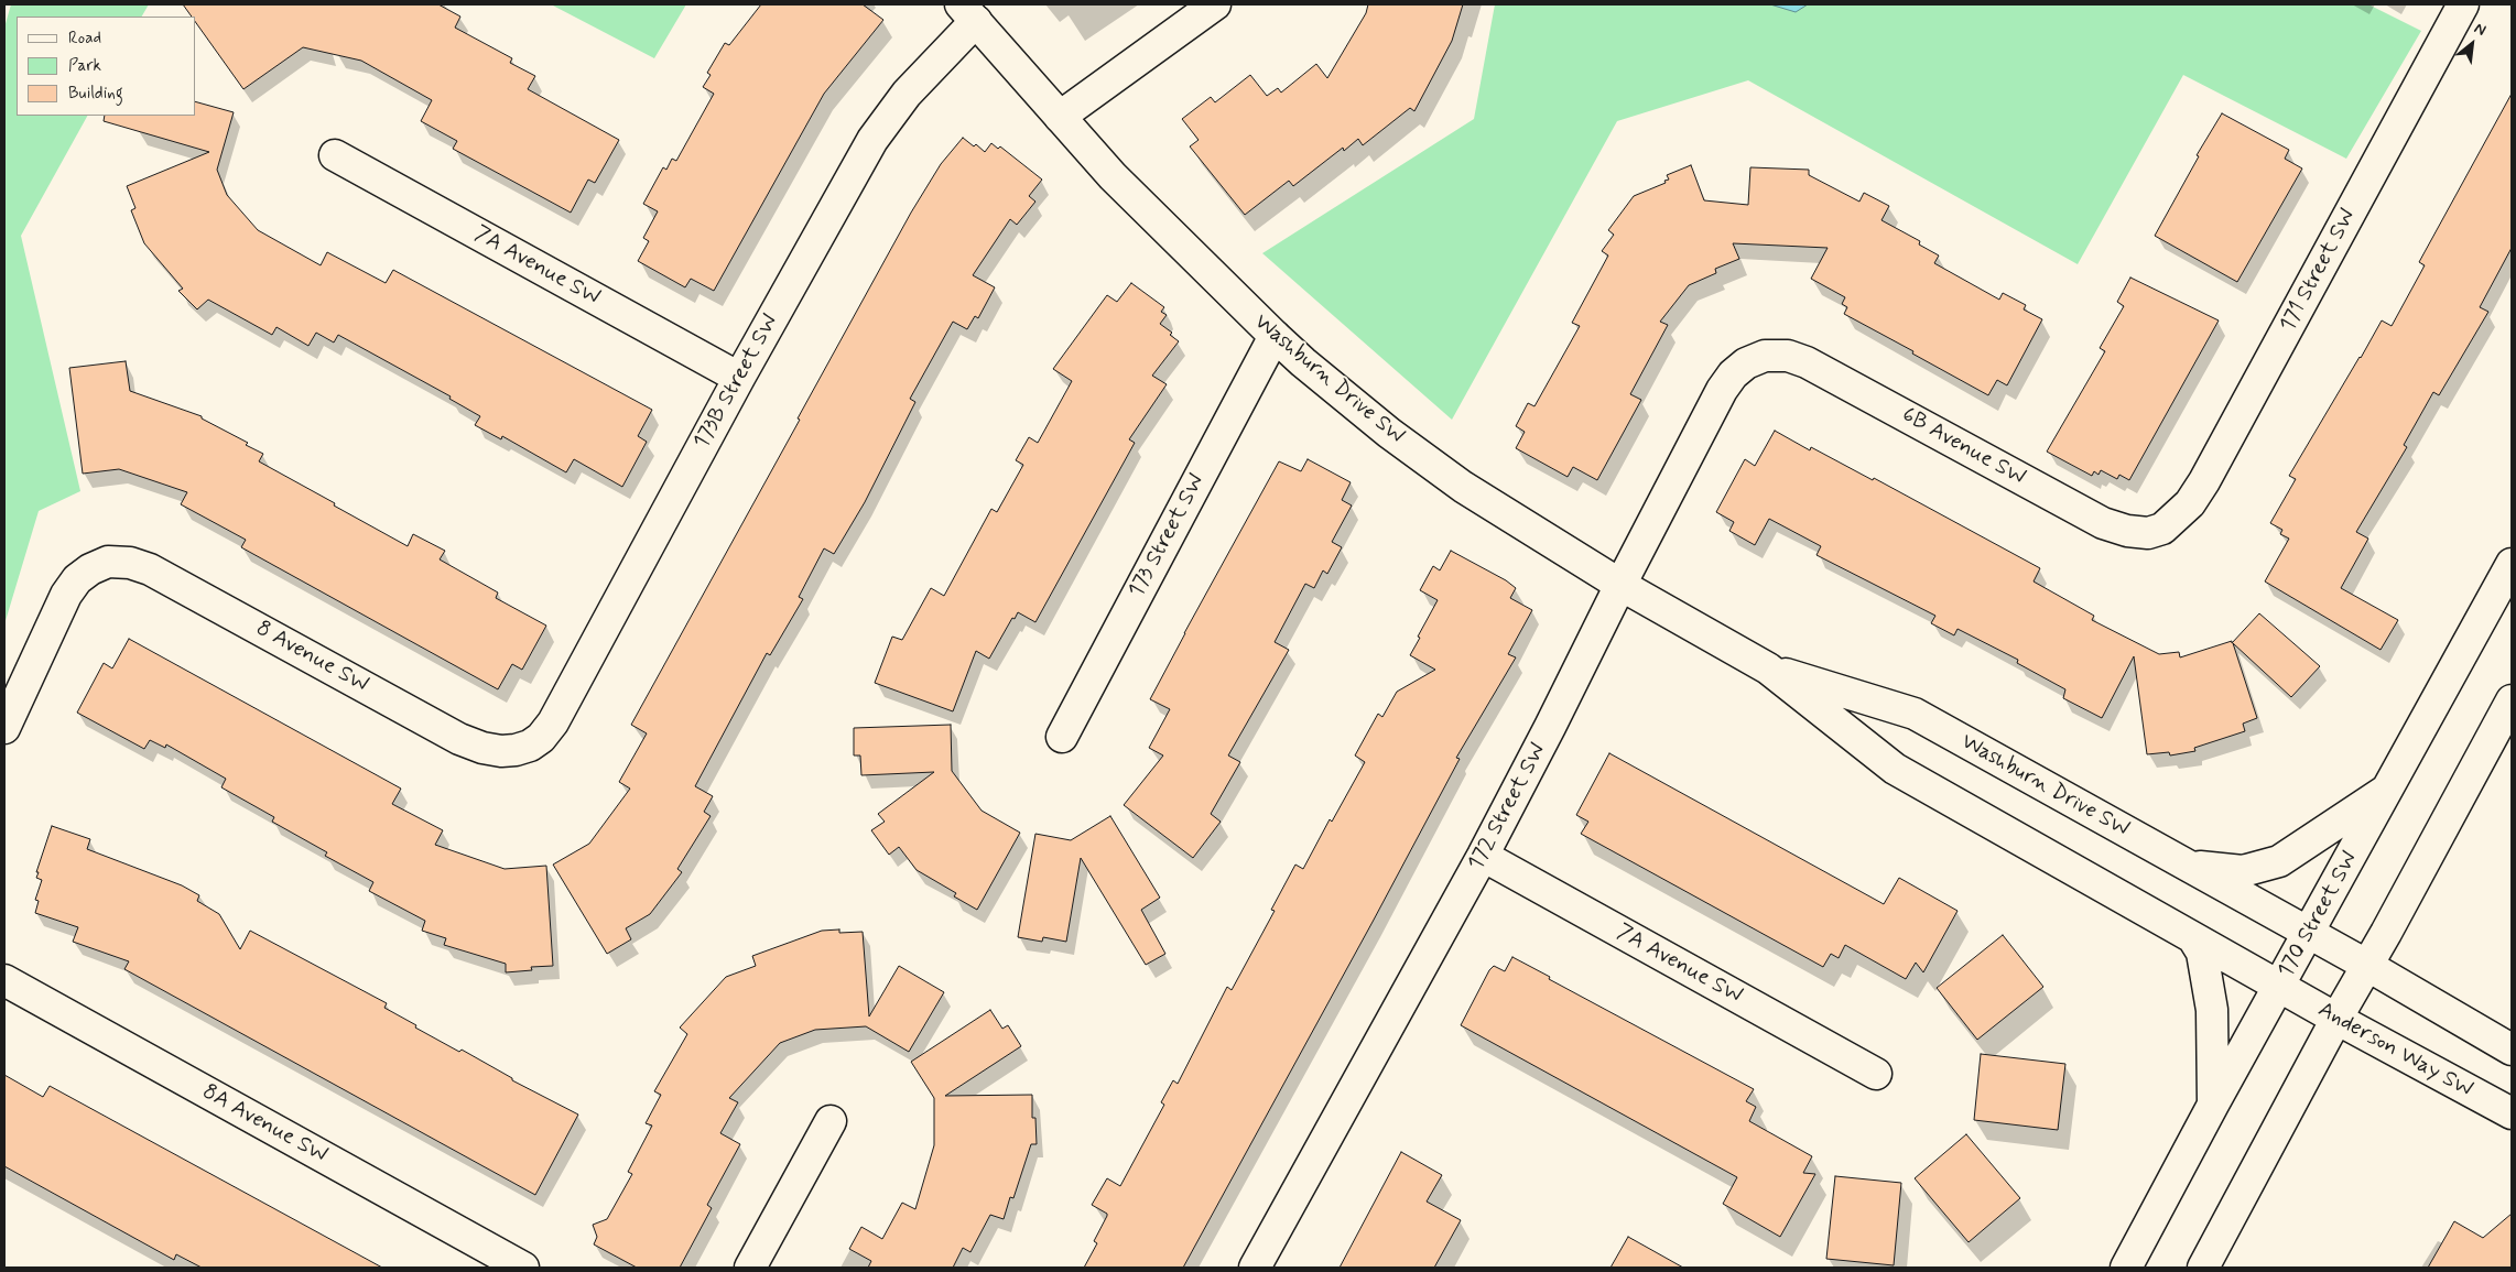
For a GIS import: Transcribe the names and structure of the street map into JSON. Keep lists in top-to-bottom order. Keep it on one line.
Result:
{"streets":{"street":["7A Avenue SW","171 Street SW","Washburn Drive SW","173B Street SW","6B Avenue SW","173 Street SW","8 Avenue SW","172 Street SW","170 Street SW","Anderson Way SW","8A Avenue SW"]},"crossings":[["7A Avenue SW","173B Street SW"],["7A Avenue SW","172 Street SW"],["171 Street SW","6B Avenue SW"],["Washburn Drive SW","173B Street SW"],["Washburn Drive SW","173 Street SW"],["Washburn Drive SW","172 Street SW"],["Washburn Drive SW","170 Street SW"],["Washburn Drive SW","Anderson Way SW"],["173B Street SW","8 Avenue SW"],["6B Avenue SW","172 Street SW"],["170 Street SW","Anderson Way SW"]],"legend":["Road","Park","Building"],"north":"top right"}
